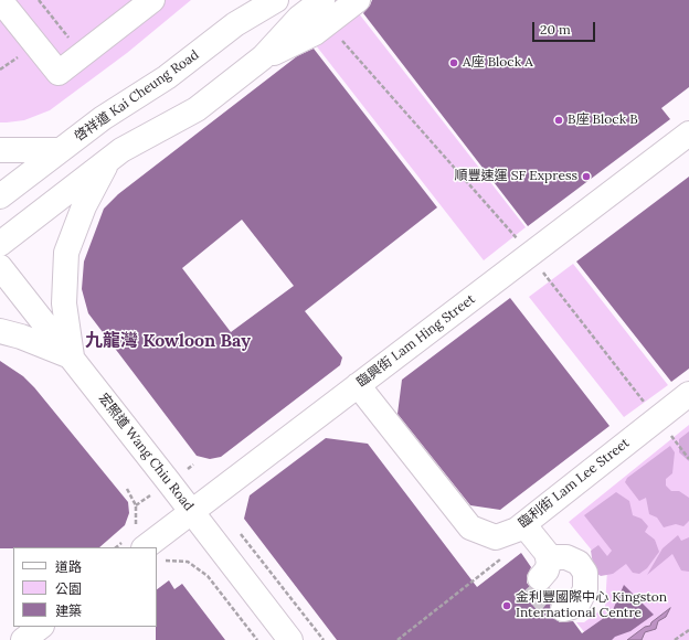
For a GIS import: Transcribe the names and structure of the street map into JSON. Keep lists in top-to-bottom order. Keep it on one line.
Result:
{"streets":{"main road":["啓祥道 Kai Cheung Road","臨興街 Lam Hing Street","宏照道 Wang Chiu Road","臨利街 Lam Lee Street"]},"crossings":[["臨興街 Lam Hing Street","宏照道 Wang Chiu Road"],["臨興街 Lam Hing Street","臨利街 Lam Lee Street"]],"districts":["九龍灣 Kowloon Bay"],"places":["A座 Block A","B座 Block B","順豐速運 SF Express","金利豐國際中心 Kingston International Centre"],"legend":["道路","公園","建築"],"scale_bar":"20 m"}
